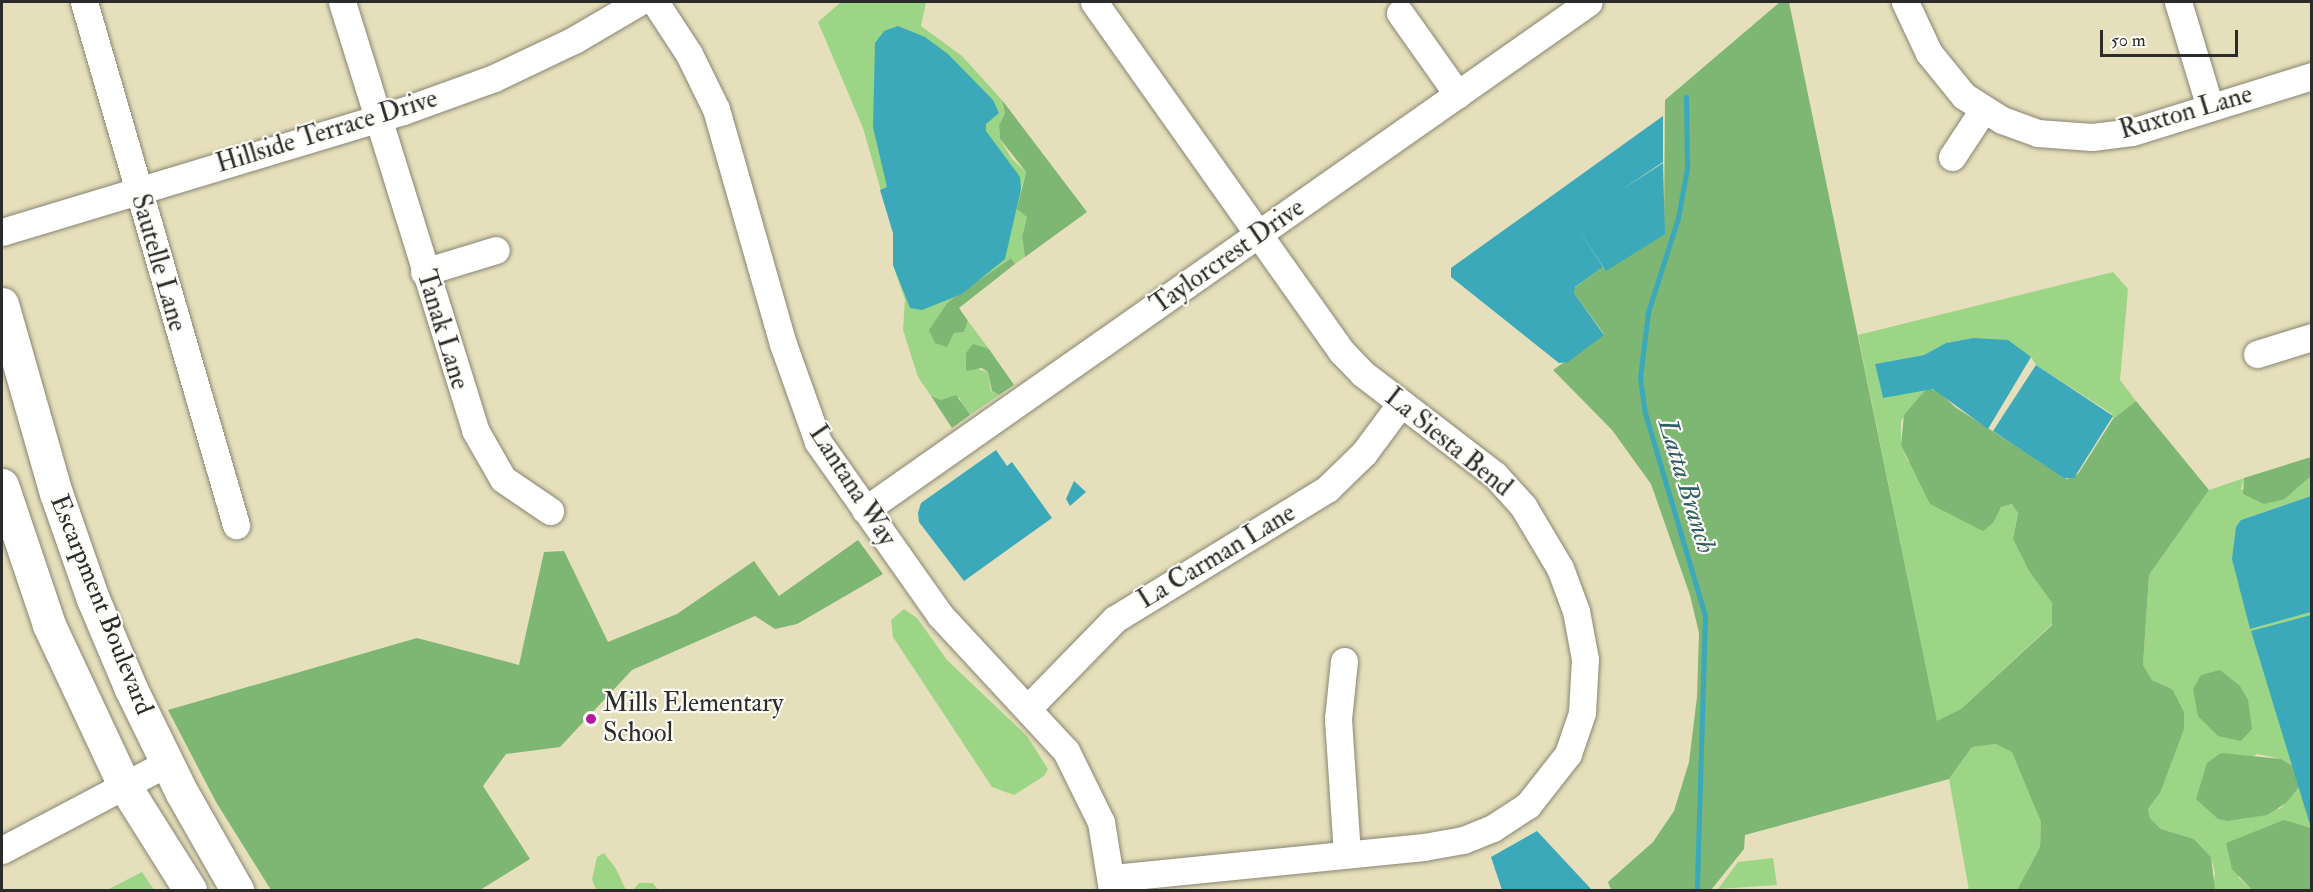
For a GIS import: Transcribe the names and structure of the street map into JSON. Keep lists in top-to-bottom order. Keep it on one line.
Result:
{"streets":{"main road":["Escarpment Boulevard"],"street":["Ruxton Lane","Hillside Terrace Drive","Taylorcrest Drive","Sautelle Lane","Tanak Lane","La Siesta Bend","Lantana Way","La Carman Lane"]},"crossings":[["Hillside Terrace Drive","Sautelle Lane"],["Hillside Terrace Drive","Tanak Lane"],["Taylorcrest Drive","La Siesta Bend"],["Taylorcrest Drive","Lantana Way"],["La Siesta Bend","Lantana Way"],["La Siesta Bend","La Carman Lane"],["Lantana Way","La Carman Lane"]],"water":["Latta Branch"],"places":["Mills Elementary School"],"scale_bar":"50 m"}
